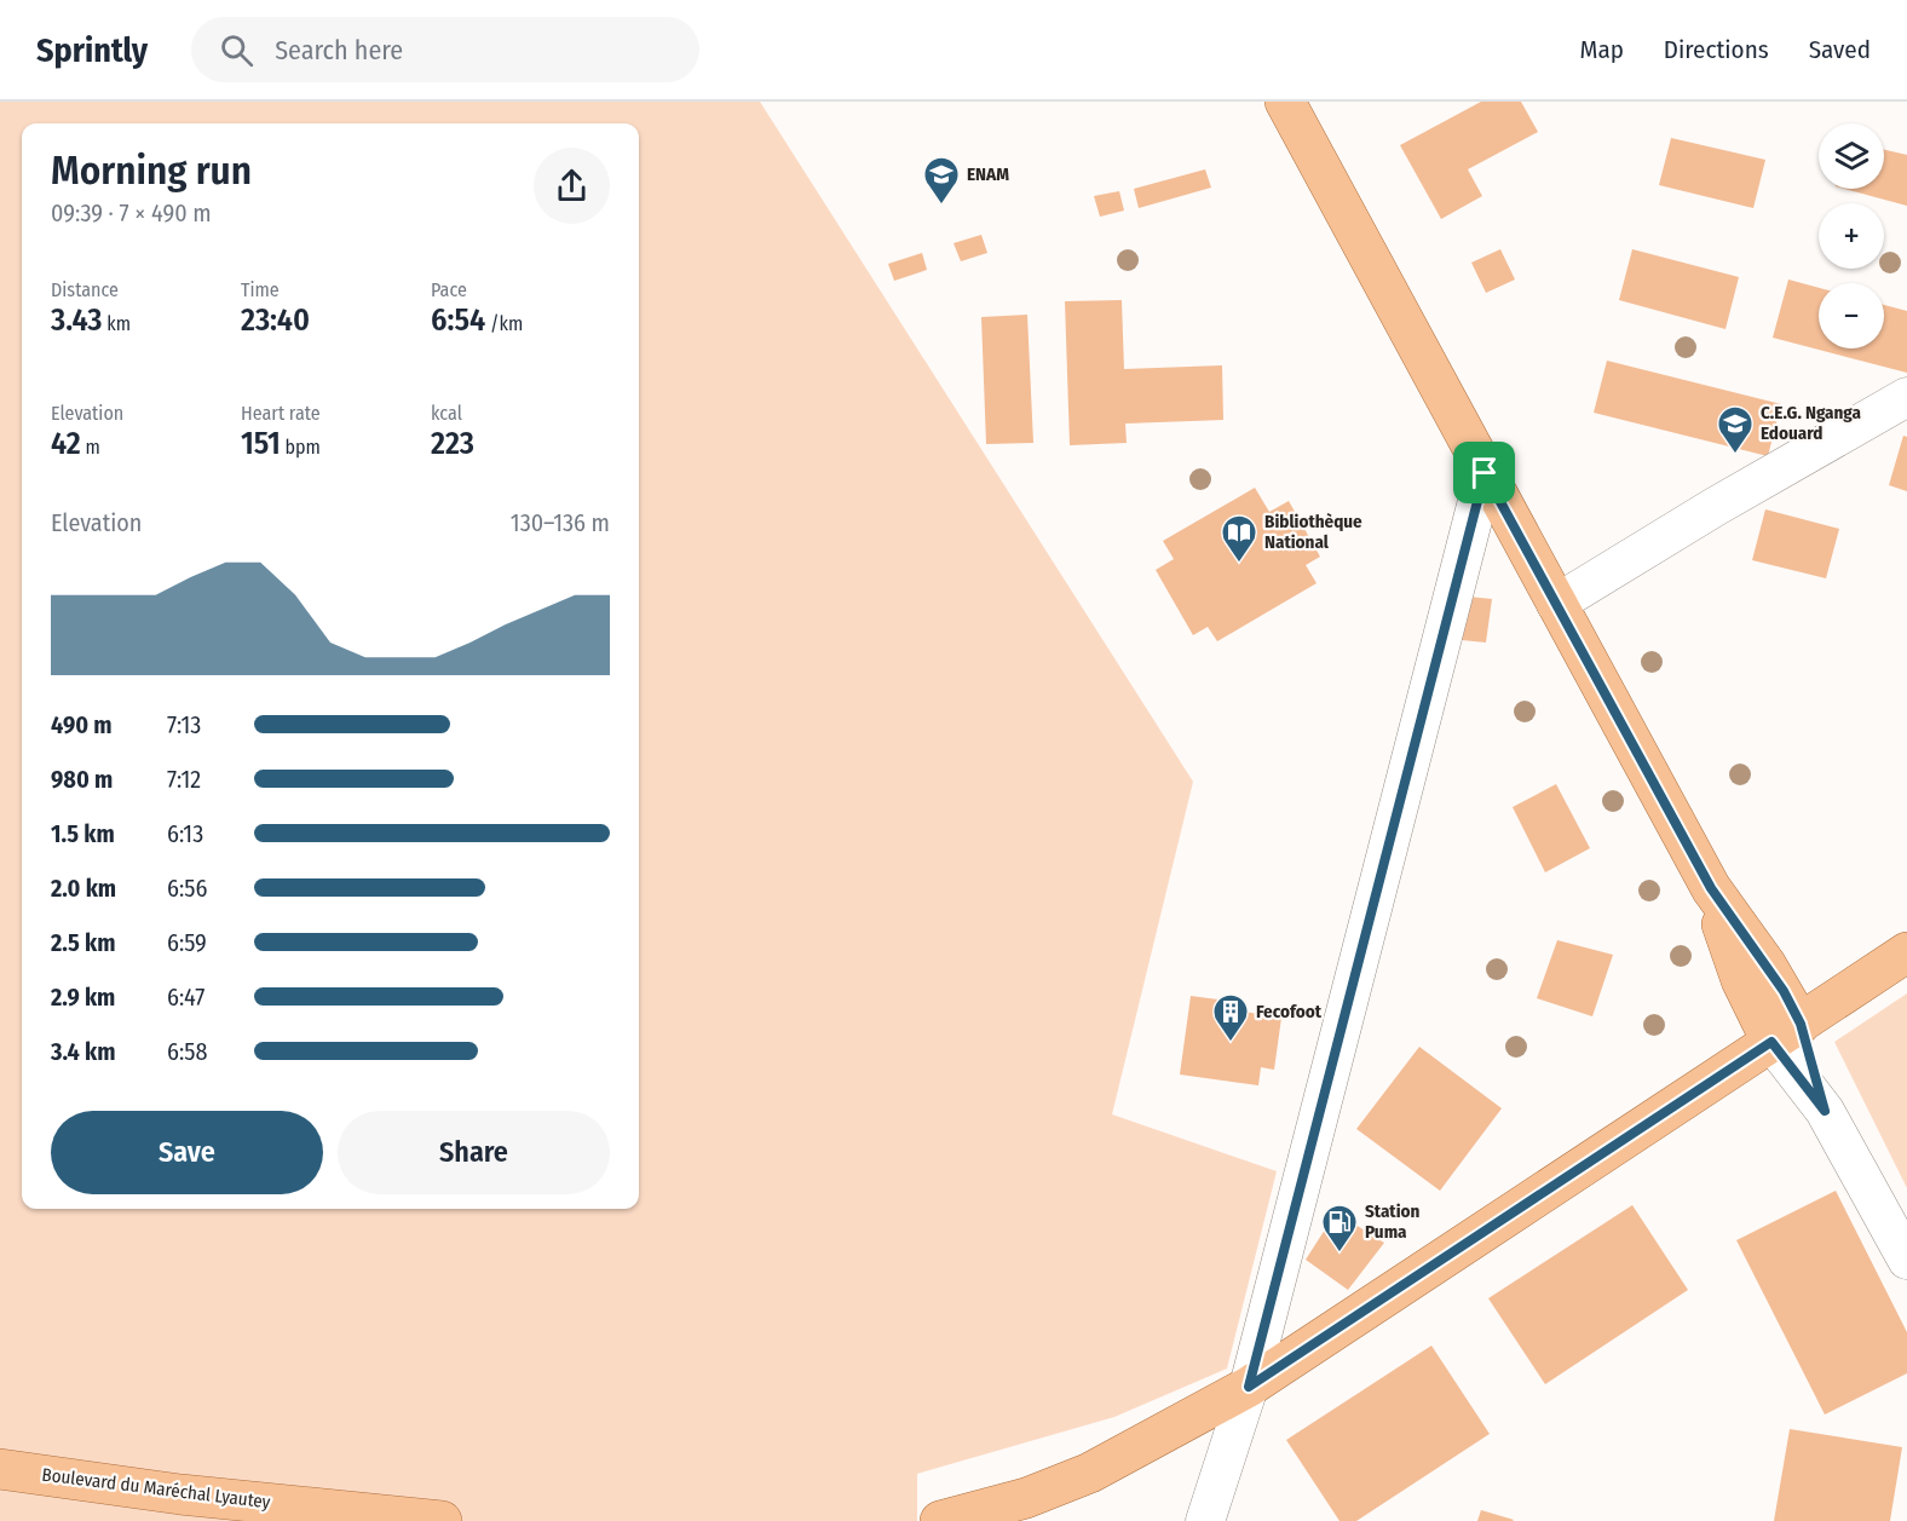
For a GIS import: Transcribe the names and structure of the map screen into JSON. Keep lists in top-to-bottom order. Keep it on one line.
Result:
{"streets":{"main road":["Boulevard du Maréchal Lyautey"]},"places":{"school or university":["ENAM","C.E.G. Nganga Edouard"],"library":["Bibliothèque National"],"building":["Fecofoot"],"fuel station":["Station Puma"]},"page":{"header":"Sprintly","search":"Search here","nav":["Map","Directions","Saved"],"map_buttons":["+","−"],"heading":["Morning run","09:39 · 7 × 490 m"],"stats":[["Distance","3.43 km"],["Time","23:40"],["Pace","6:54 /km"],["Elevation","42 m"],["Heart rate","151 bpm"],["kcal","223"]],"chart":["Elevation","130–136 m"],"list":[{"name":"490 m","note":"7:13"},{"name":"980 m","note":"7:12"},{"name":"1.5 km","note":"6:13"},{"name":"2.0 km","note":"6:56"},{"name":"2.5 km","note":"6:59"},{"name":"2.9 km","note":"6:47"},{"name":"3.4 km","note":"6:58"}],"buttons":["Save","Share"]}}
